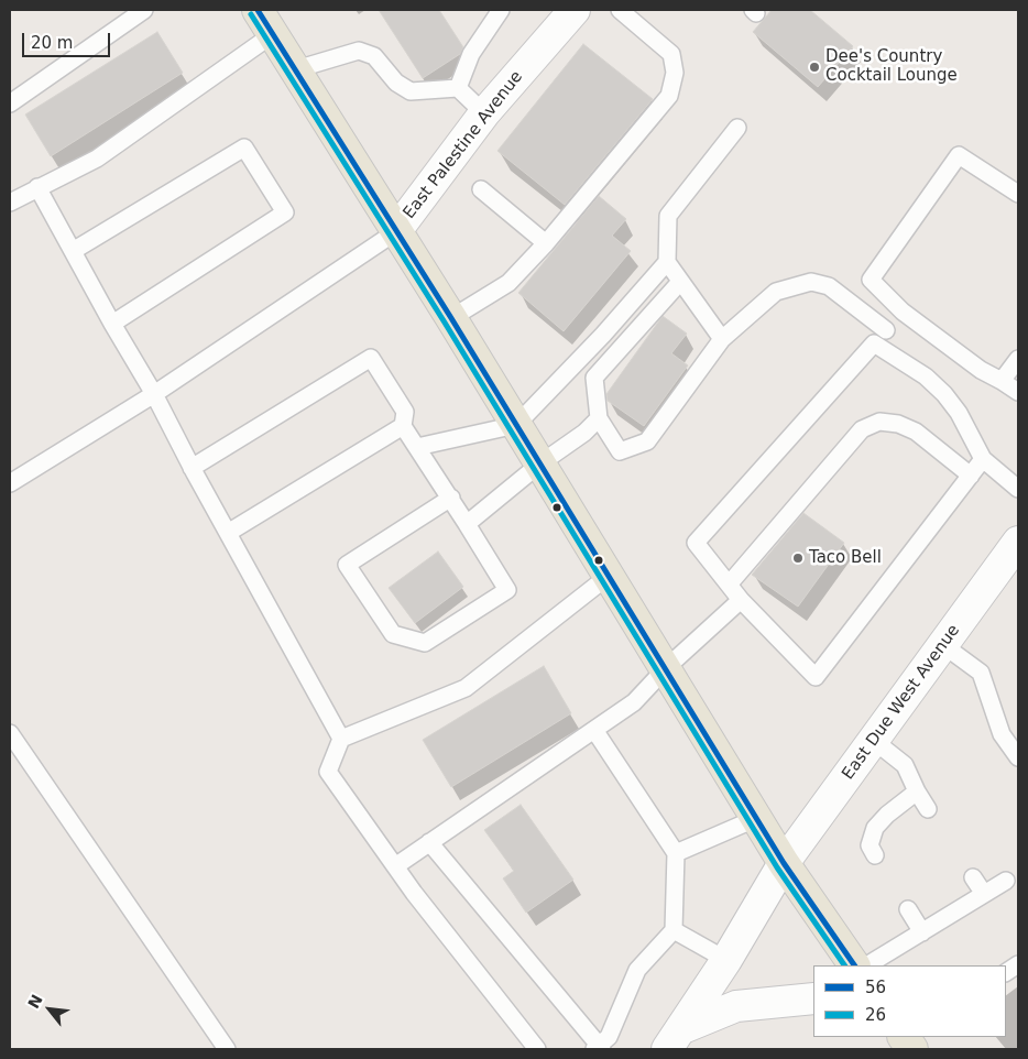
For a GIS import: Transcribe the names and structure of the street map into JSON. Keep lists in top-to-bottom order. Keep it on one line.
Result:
{"streets":{"street":["East Palestine Avenue","East Due West Avenue"]},"places":["Dee's Country Cocktail Lounge","Taco Bell"],"lines":["transit line 56","transit line 26"],"legend":["56","26"],"scale_bar":"20 m","north":"top left"}
